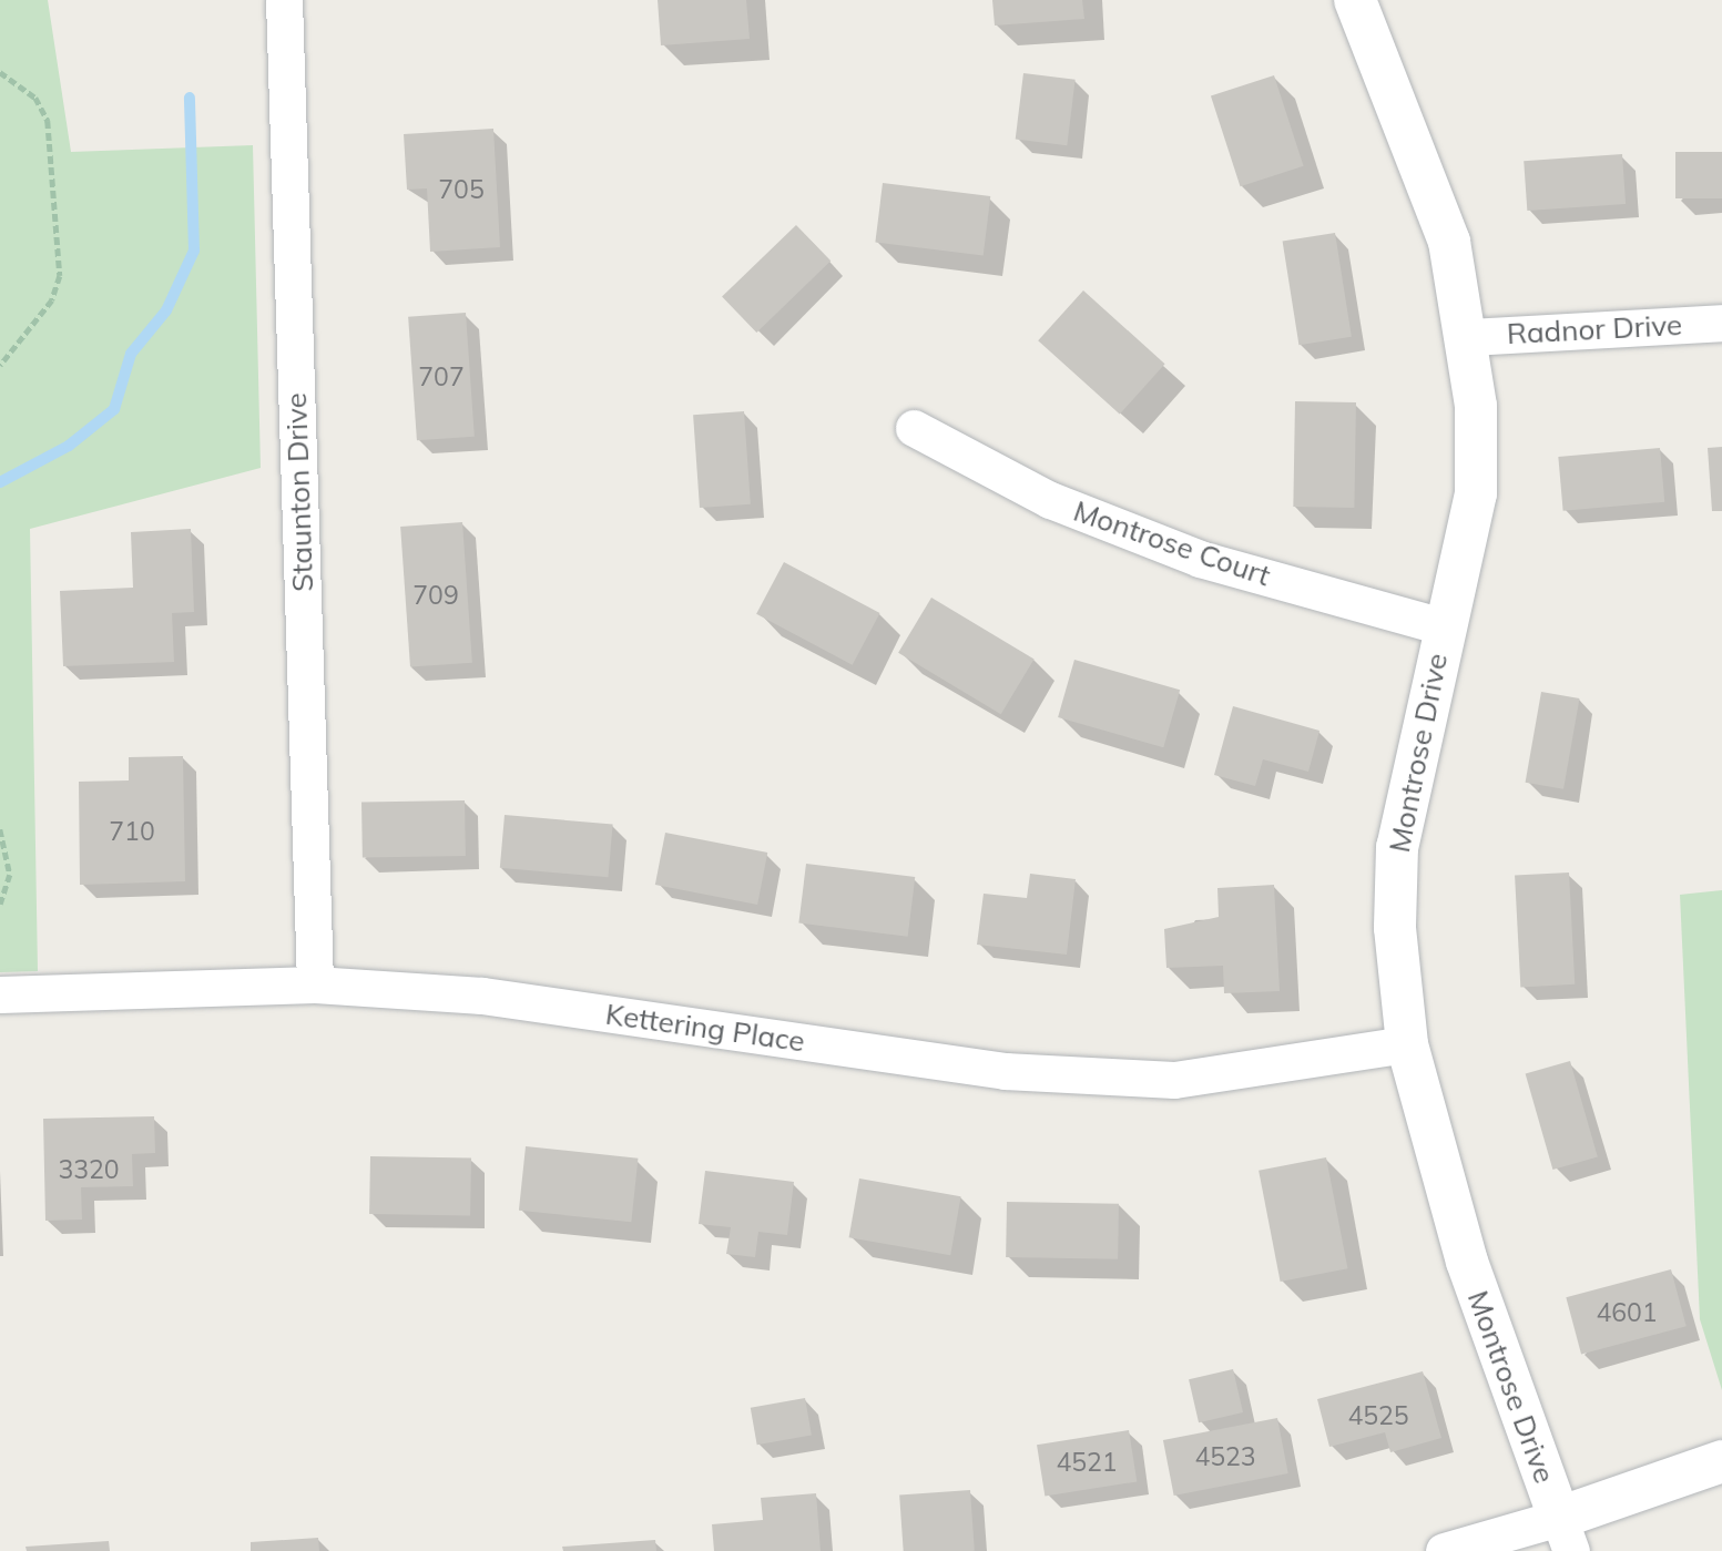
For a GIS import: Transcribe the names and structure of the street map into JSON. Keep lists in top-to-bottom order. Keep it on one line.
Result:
{"streets":{"street":["Radnor Drive","Staunton Drive","Montrose Court","Montrose Drive","Kettering Place"]},"crossings":[["Radnor Drive","Montrose Drive"],["Staunton Drive","Kettering Place"],["Montrose Court","Montrose Drive"],["Montrose Drive","Kettering Place"]],"house_numbers":["705","707","709","710","3320","4601","4525","4523","4521"]}
